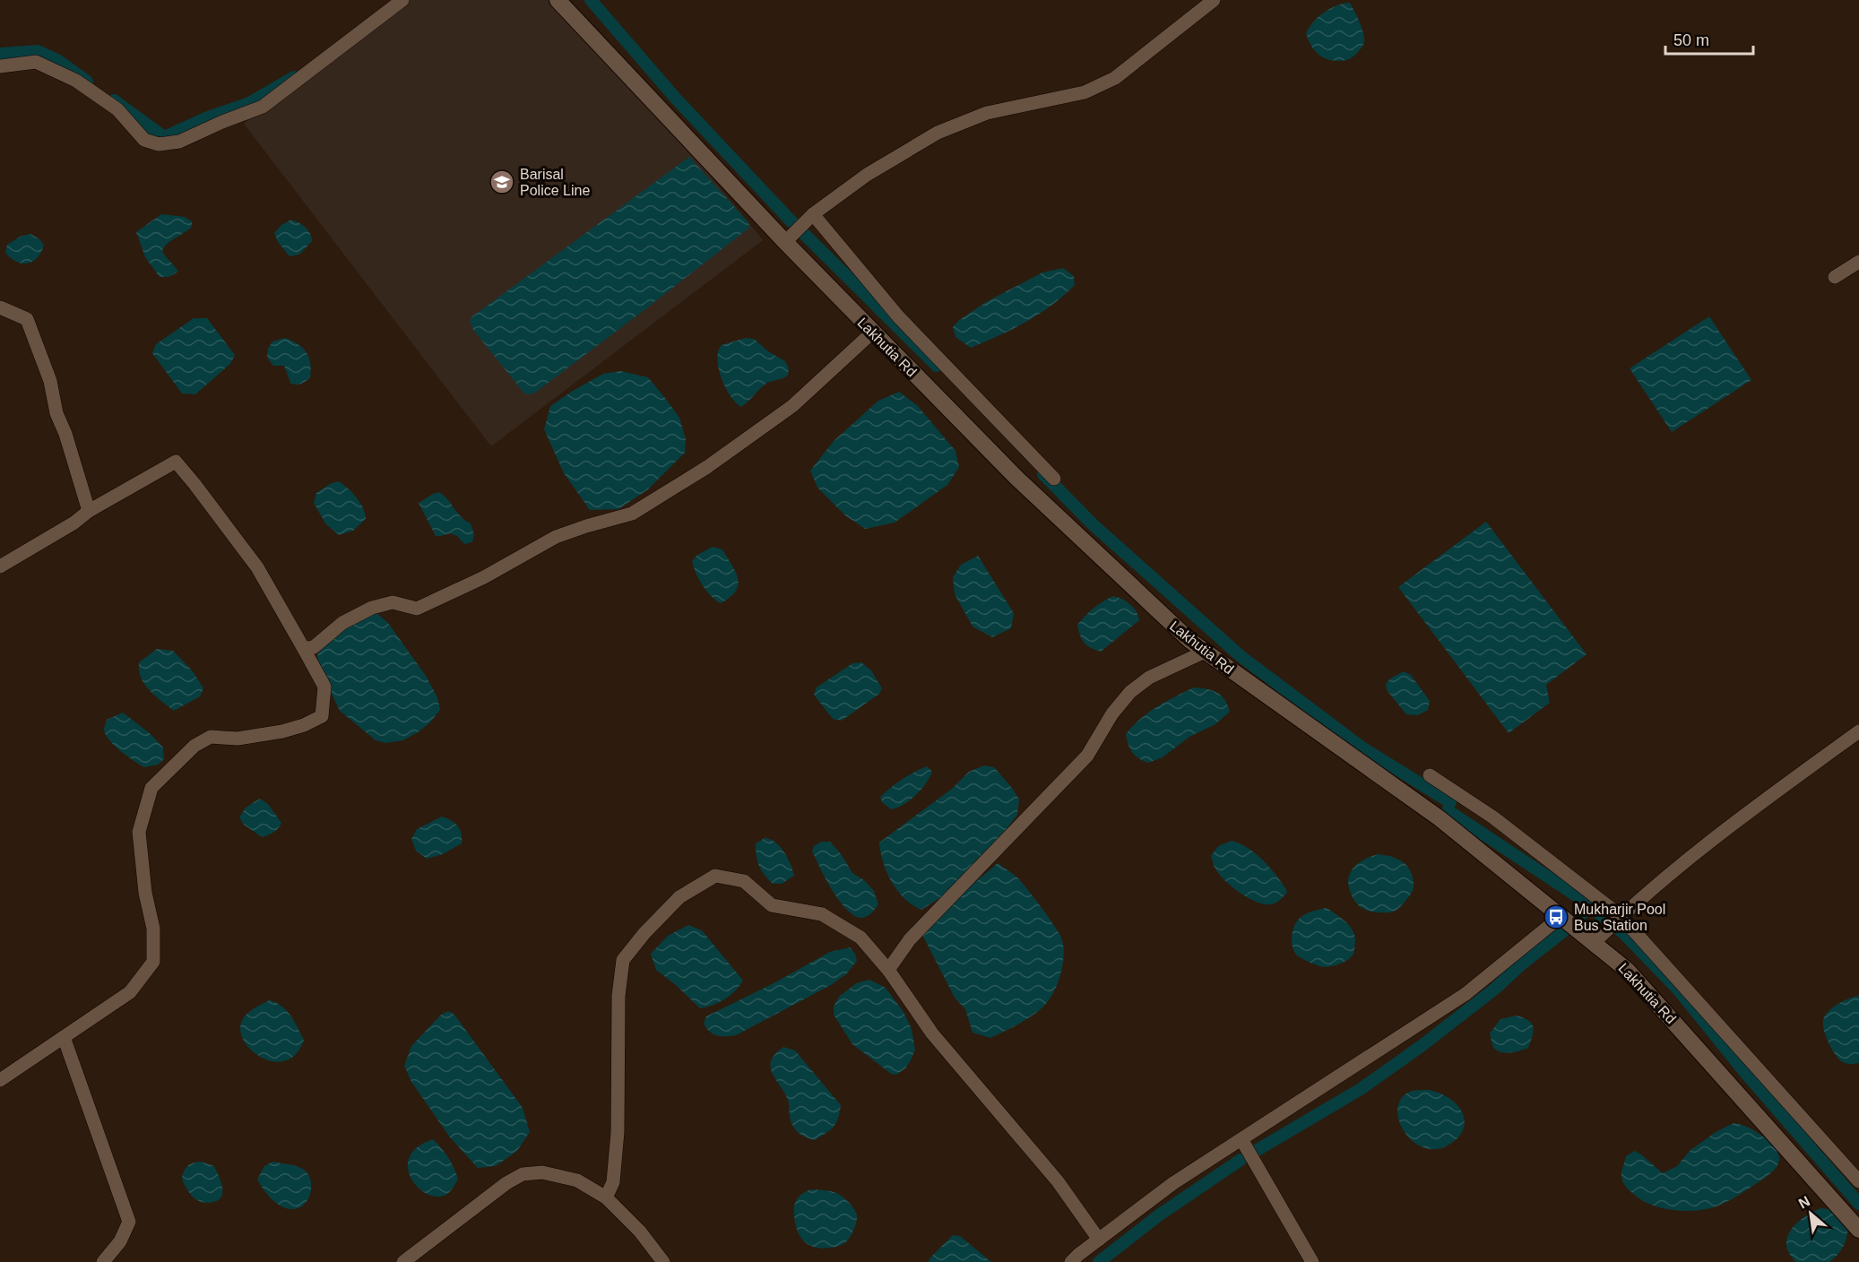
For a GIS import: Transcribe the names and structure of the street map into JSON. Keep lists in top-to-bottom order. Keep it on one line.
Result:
{"streets":{"street":["Lakhutia Rd"]},"places":{"school or university":["Barisal Police Line"],"bus stop":["Mukharjir Pool Bus Station"]},"scale_bar":"50 m","north":"top left"}
